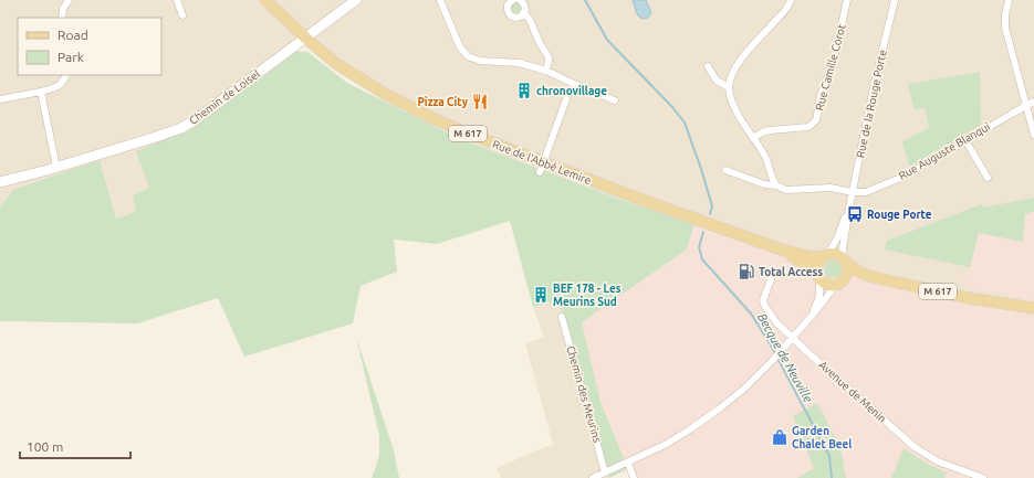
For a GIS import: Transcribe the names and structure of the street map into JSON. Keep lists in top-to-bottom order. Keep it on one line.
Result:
{"streets":{"main road":["M 617","Rue de l'Abbé Lemire"],"street":["Rue Camille Corot","Chemin de Loisel","Rue de la Rouge Porte","Rue Auguste Blanqui","Avenue de Menin","Chemin des Meurins"]},"crossings":[["Chemin de Loisel","Rue de l'Abbé Lemire"],["Rue de la Rouge Porte","Rue Auguste Blanqui"],["Rue de la Rouge Porte","Rue de l'Abbé Lemire"]],"water":["Becque de Neuville"],"places":{"building":["chronovillage","BEF 178 - Les Meurins Sud"],"restaurant":["Pizza City"],"bus stop":["Rouge Porte"],"fuel station":["Total Access"],"shop":["Garden Chalet Beel"]},"legend":["Road","Park"],"scale_bar":"100 m"}
